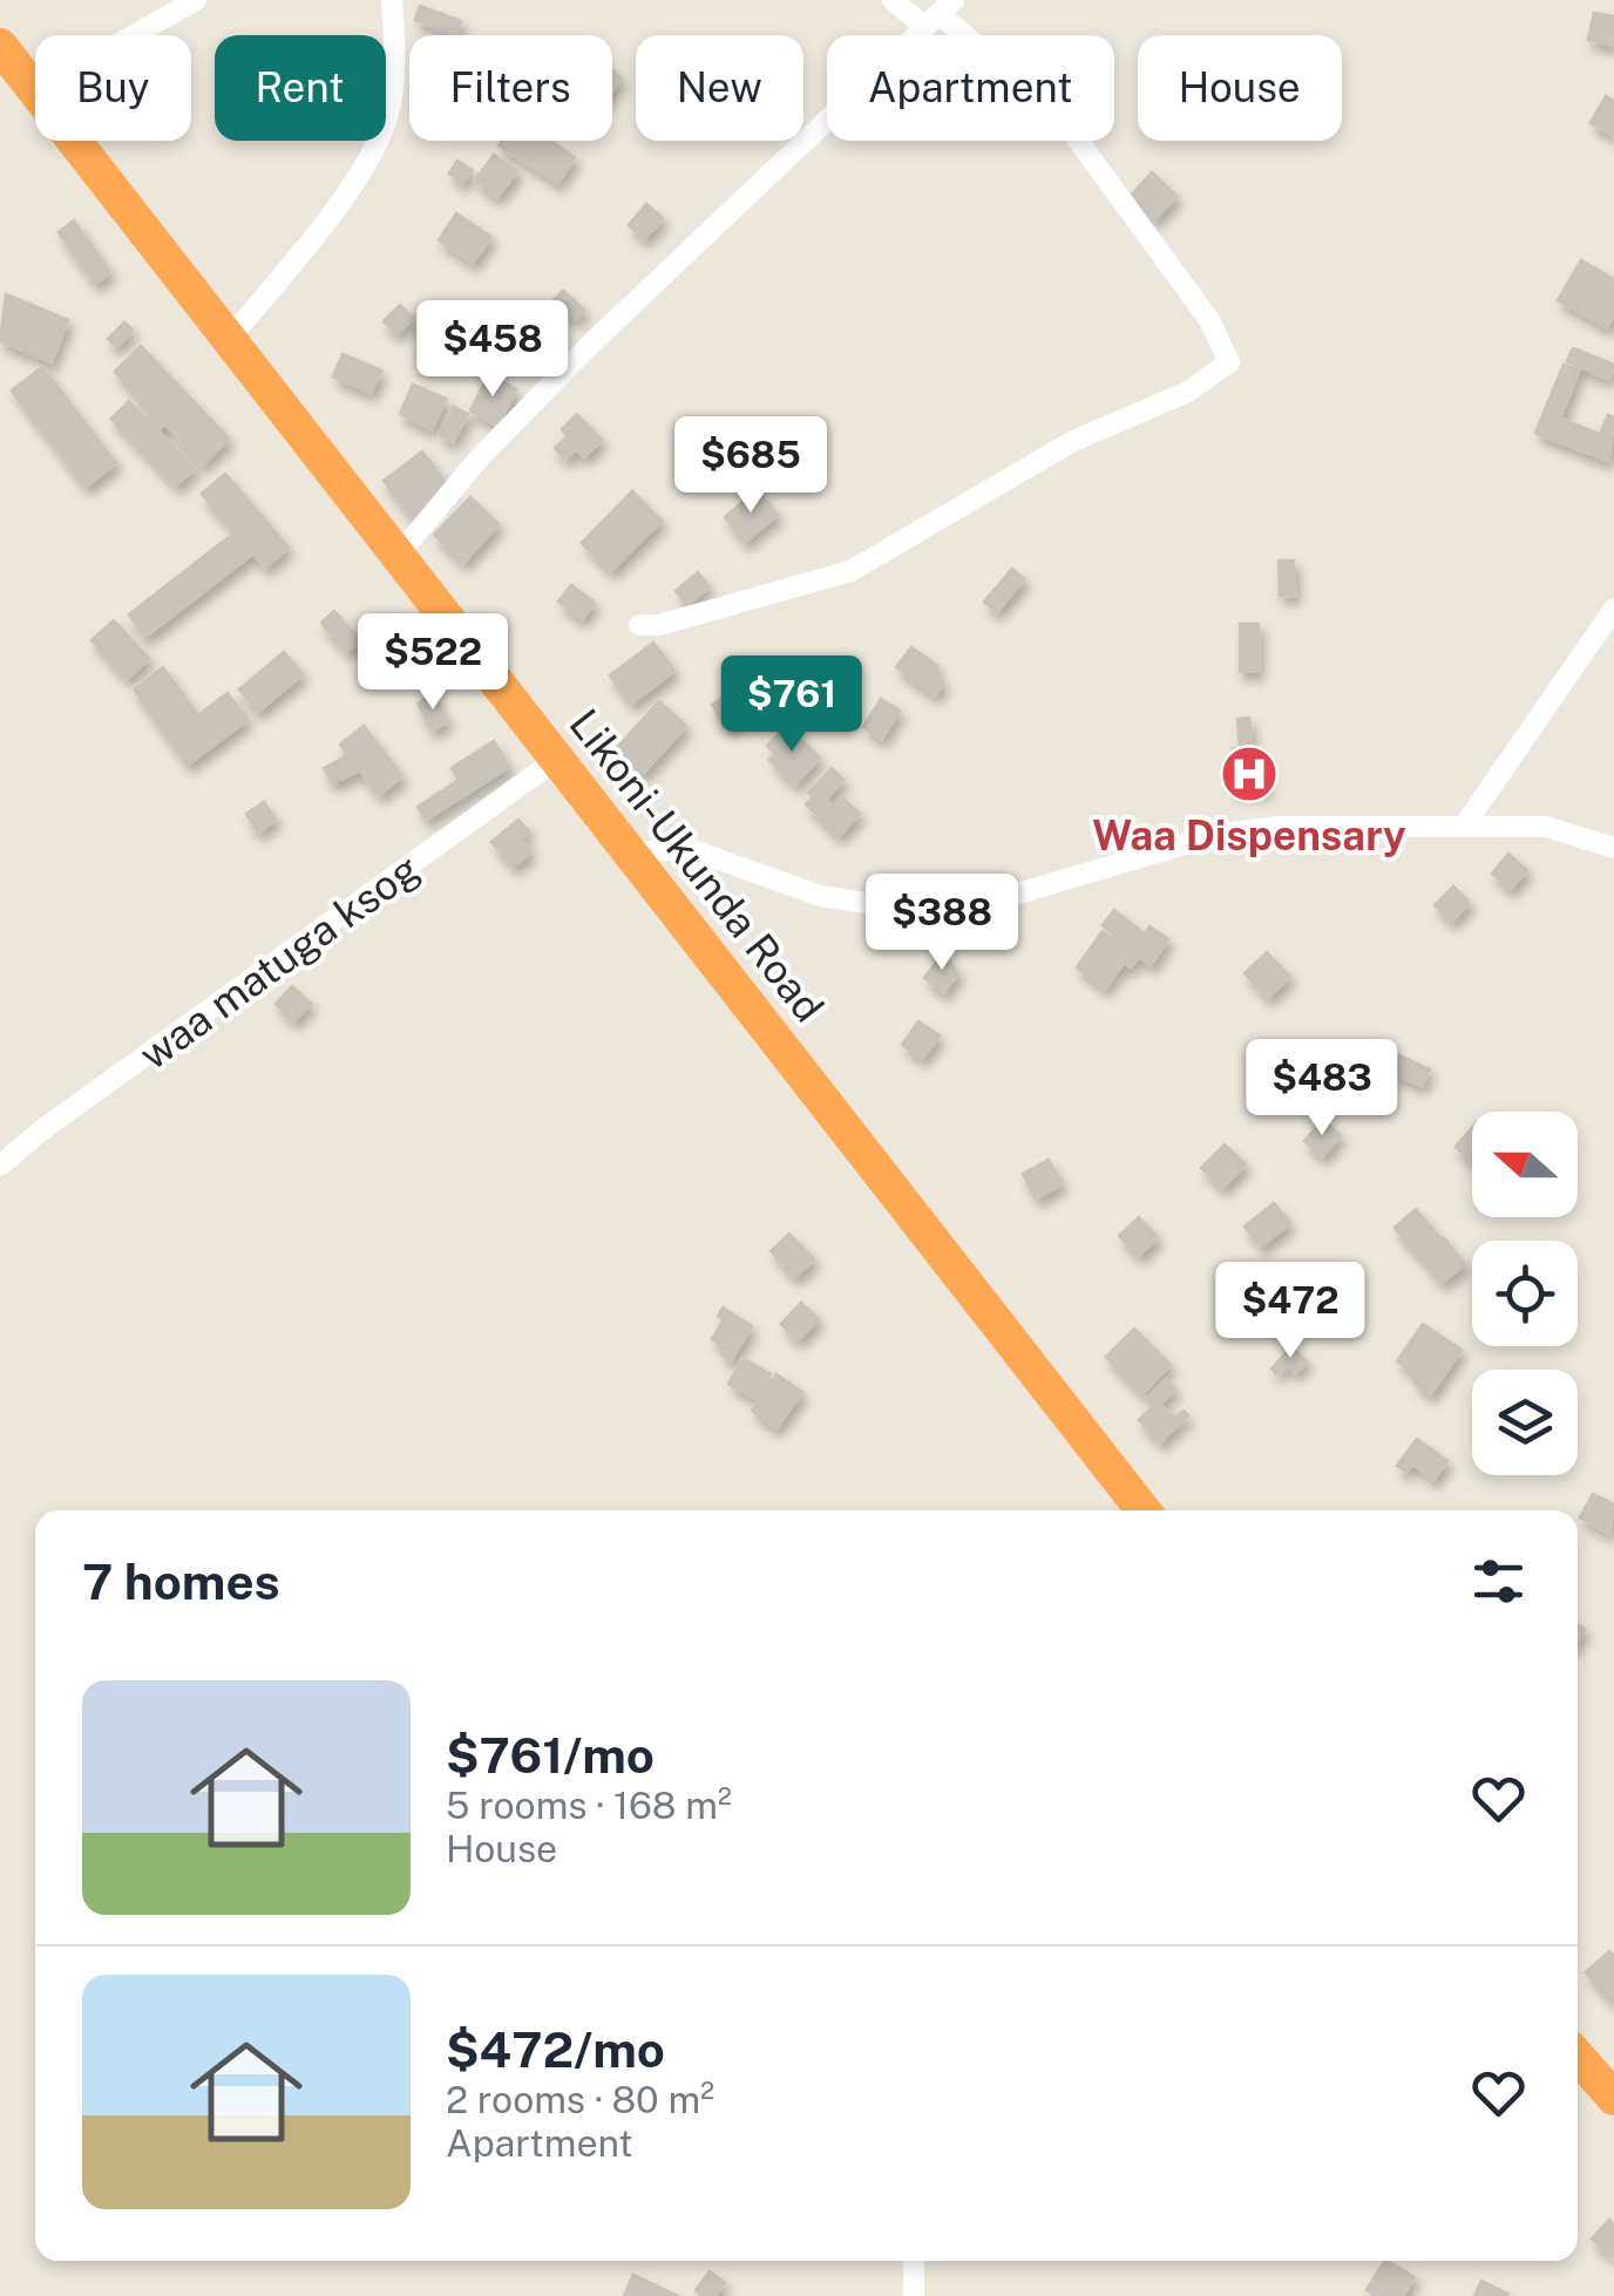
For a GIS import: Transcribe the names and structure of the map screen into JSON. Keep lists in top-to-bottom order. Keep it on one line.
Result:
{"streets":{"highway":["Likoni-Ukunda Road"],"street":["waa matuga ksog"]},"crossings":[["Likoni-Ukunda Road","waa matuga ksog"]],"places":{"hospital":["Waa Dispensary"]},"north":"left","page":{"chip":["Buy","Rent","Filters","New","Apartment","House"],"price":["$458","$685","$522","$761","$388","$483","$472"],"heading":"7 homes","list":[{"name":"$761/mo","note":"5 rooms · 168 m² · House"},{"name":"$472/mo","note":"2 rooms · 80 m² · Apartment"}]}}
